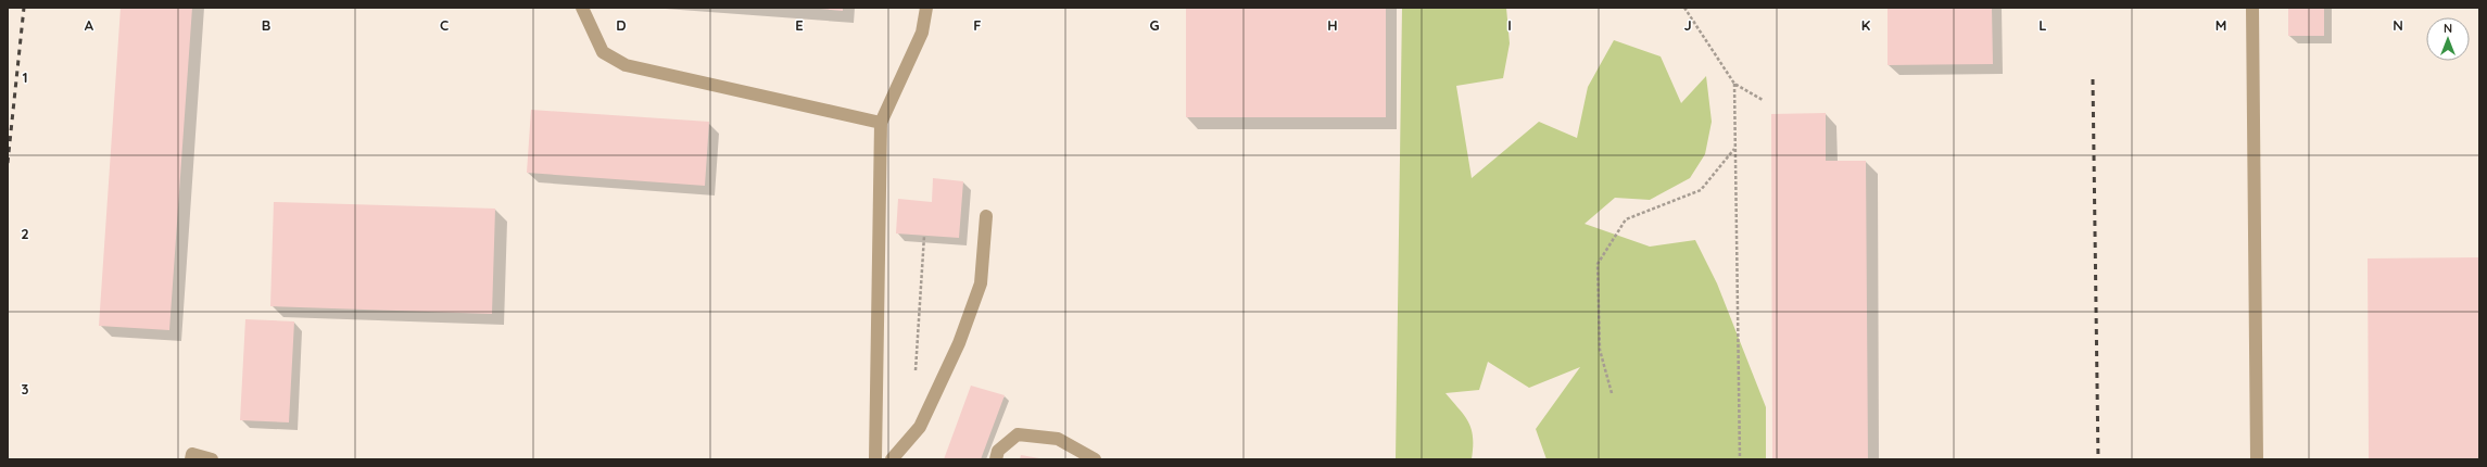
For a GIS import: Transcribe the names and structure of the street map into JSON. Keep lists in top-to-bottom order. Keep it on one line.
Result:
{"north":"top","grid":{"columns":["A","B","C","D","E","F","G","H","I","J","K","L","M","N"],"rows":["1","2","3"]}}
